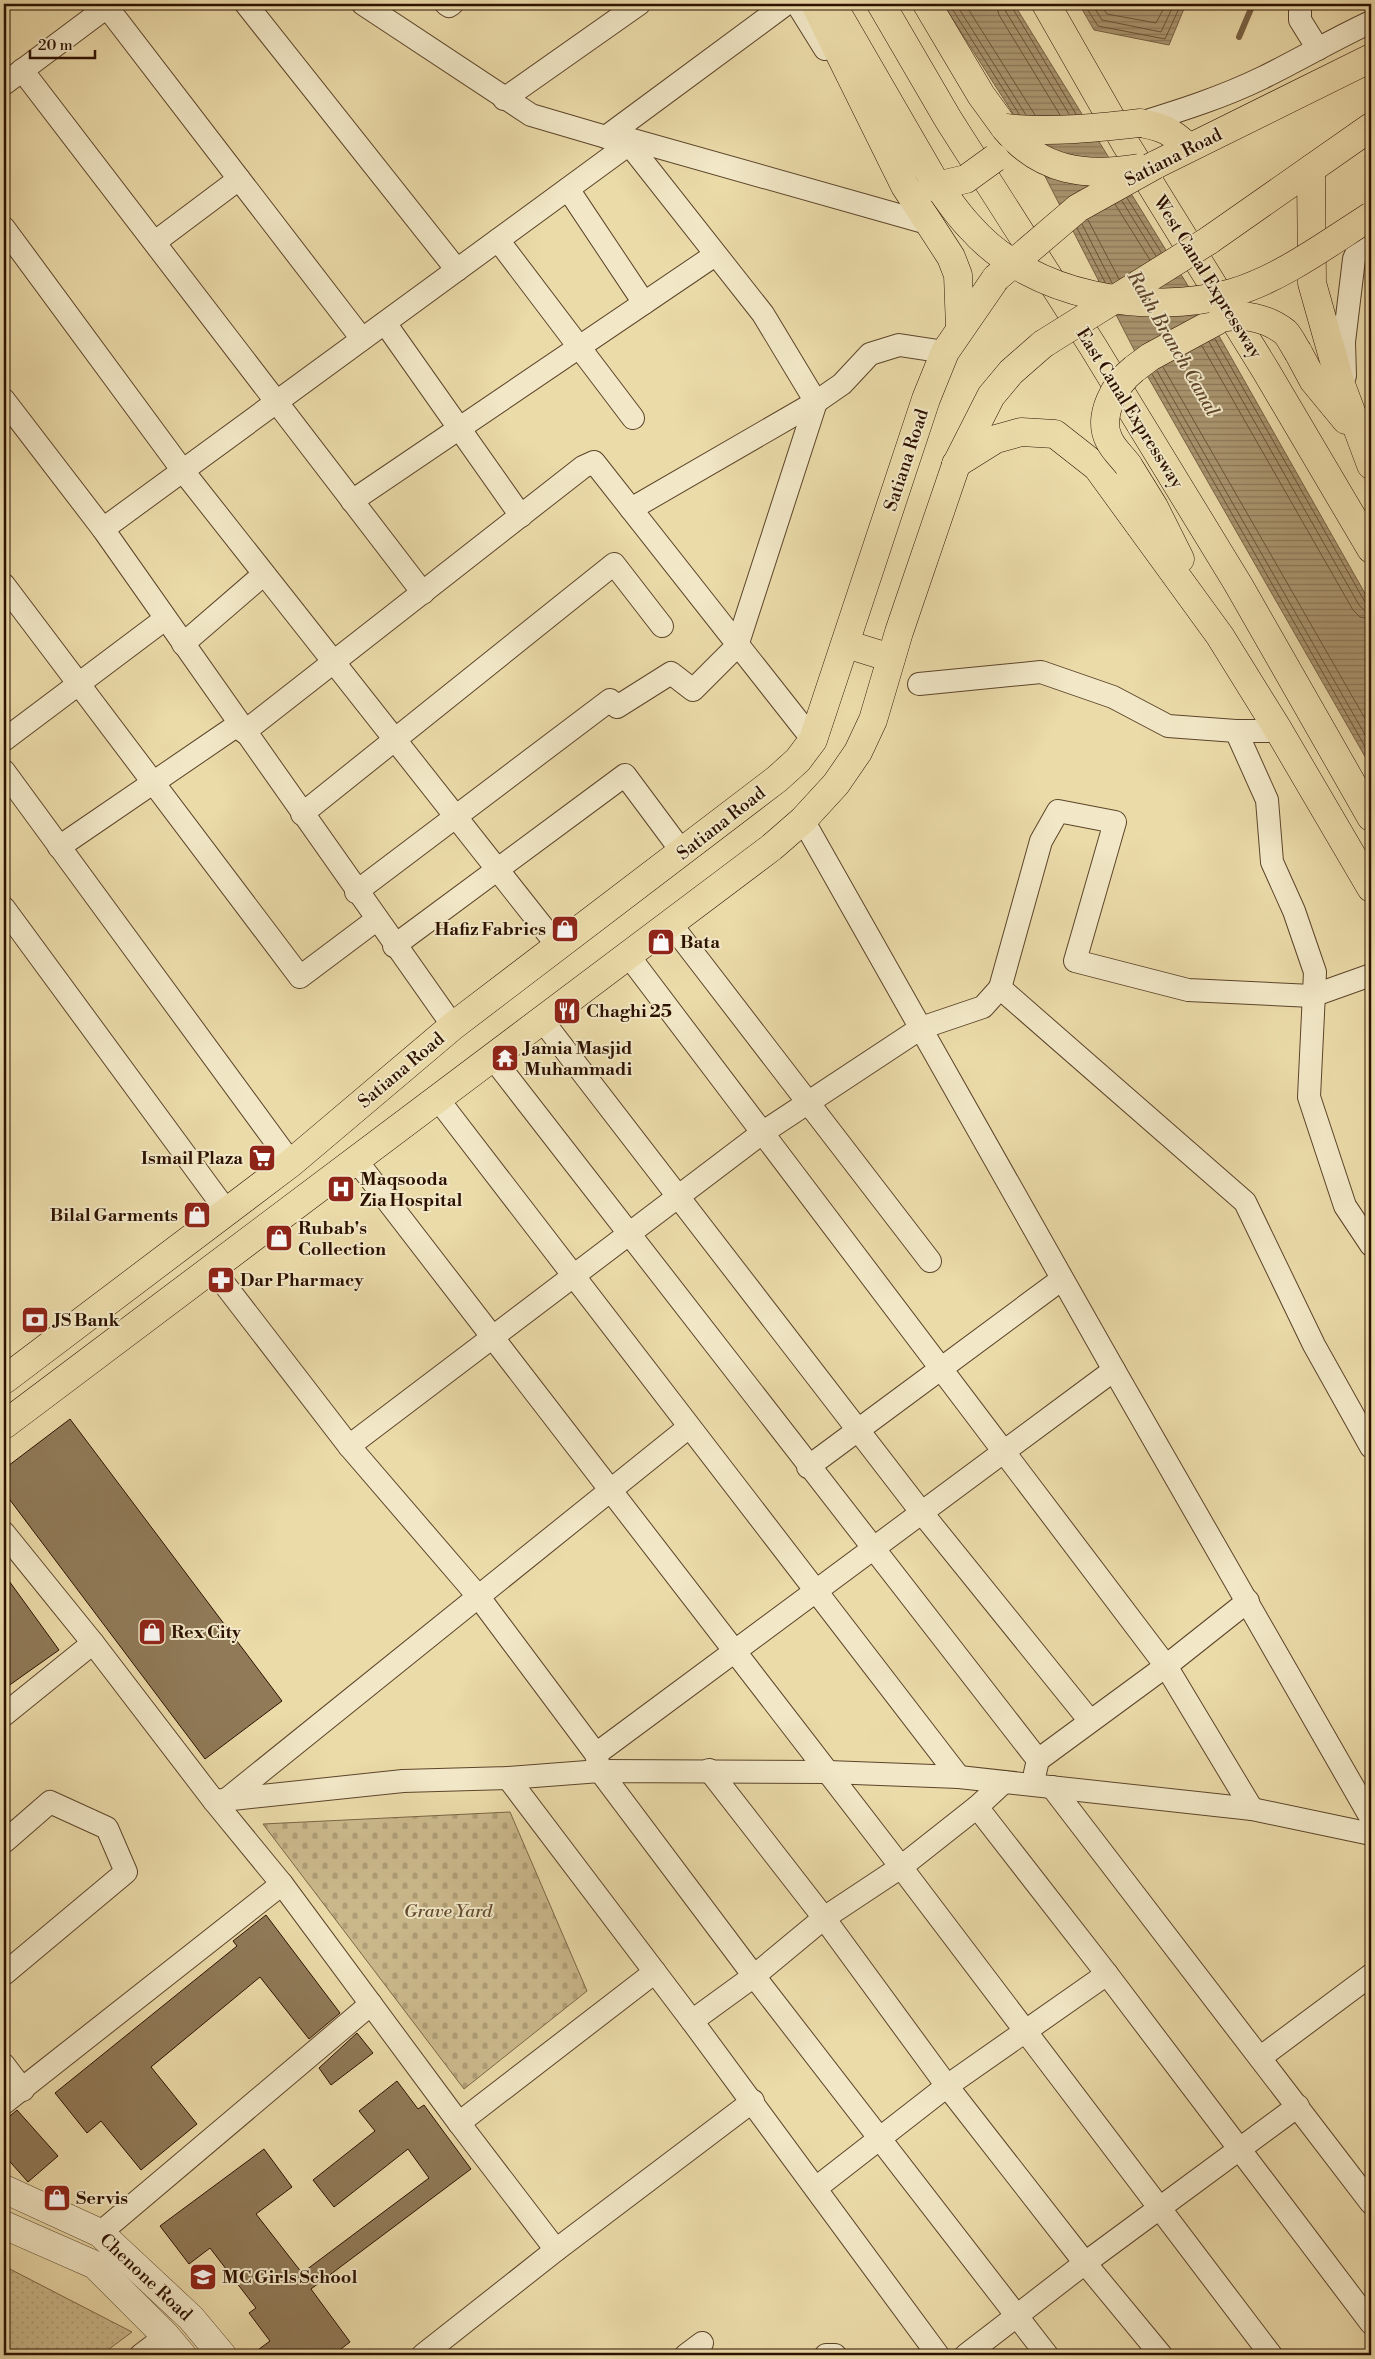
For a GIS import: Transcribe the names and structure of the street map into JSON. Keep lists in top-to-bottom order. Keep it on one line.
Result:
{"streets":{"main road":["Satiana Road","West Canal Expressway","East Canal Expressway"],"street":["Chenone Road"]},"water":["Rakh Branch Canal"],"parks":["Grave Yard"],"places":{"shop":["Hafiz Fabrics","Bata","Bilal Garments","Rubab's Collection","Rex City","Servis"],"restaurant":["Chaghi 25"],"temple":["Jamia Masjid Muhammadi"],"supermarket":["Ismail Plaza"],"hospital":["Maqsooda Zia Hospital"],"pharmacy":["Dar Pharmacy"],"bank":["JS Bank"],"school or university":["MC Girls School"]},"scale_bar":"20 m"}
